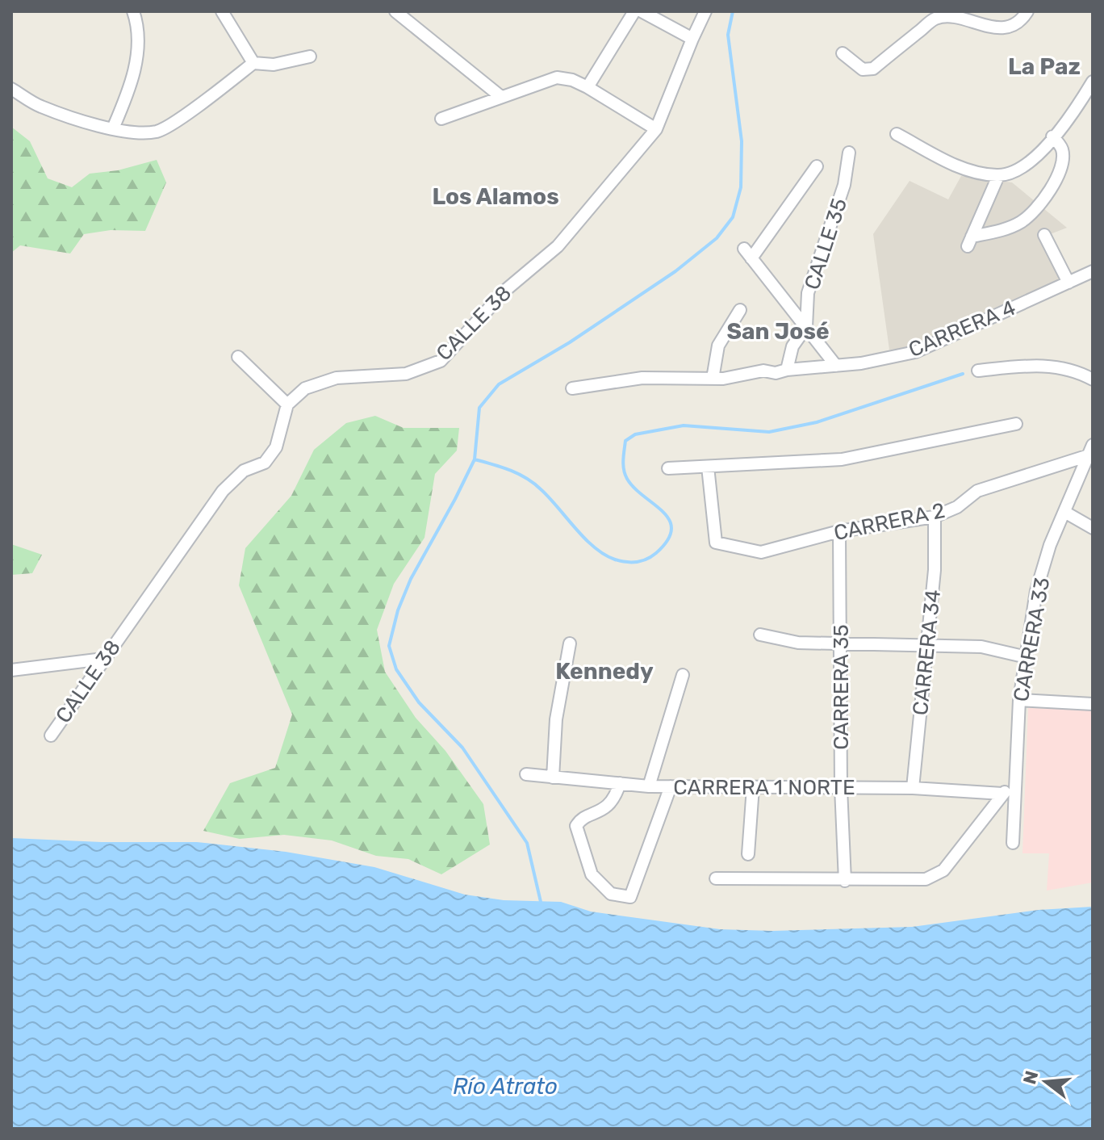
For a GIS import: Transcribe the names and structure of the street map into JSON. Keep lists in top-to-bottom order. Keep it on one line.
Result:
{"streets":{"street":["CALLE 35","CALLE 38","CARRERA 4","CARRERA 2","CARRERA 33","CARRERA 34","CARRERA 35","CARRERA 1 NORTE"]},"crossings":[["CALLE 35","CARRERA 4"],["CARRERA 2","CARRERA 33"],["CARRERA 2","CARRERA 34"],["CARRERA 2","CARRERA 35"],["CARRERA 34","CARRERA 1 NORTE"],["CARRERA 35","CARRERA 1 NORTE"]],"districts":["La Paz","Los Alamos","San José","Kennedy"],"water":["Río Atrato"],"north":"left"}
